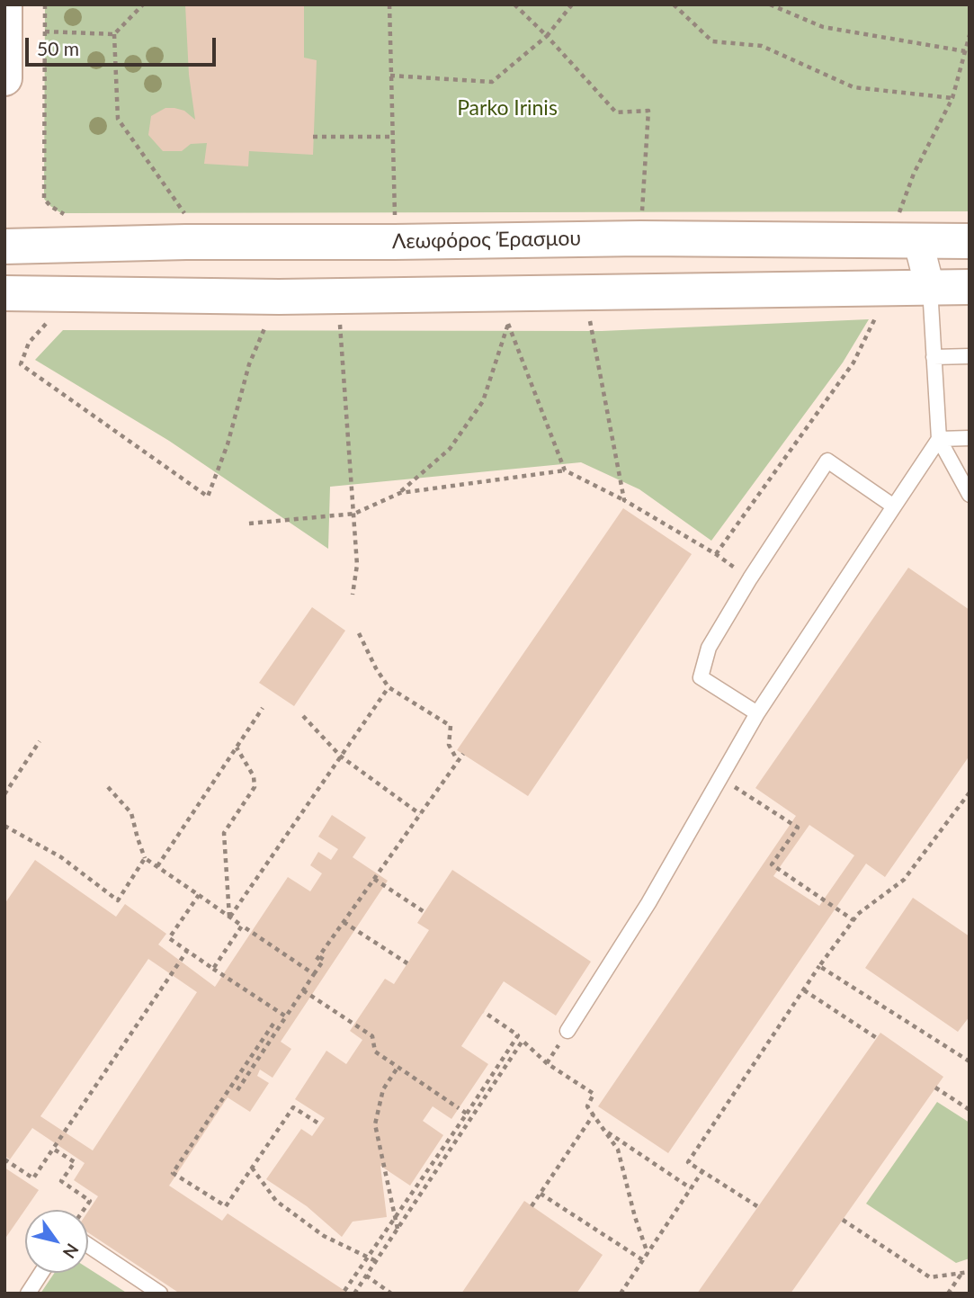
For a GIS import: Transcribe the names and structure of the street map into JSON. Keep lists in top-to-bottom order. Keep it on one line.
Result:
{"streets":{"street":["Λεωφόρος Έρασμου"]},"parks":["Parko Irinis"],"scale_bar":"50 m","north":"bottom right"}
